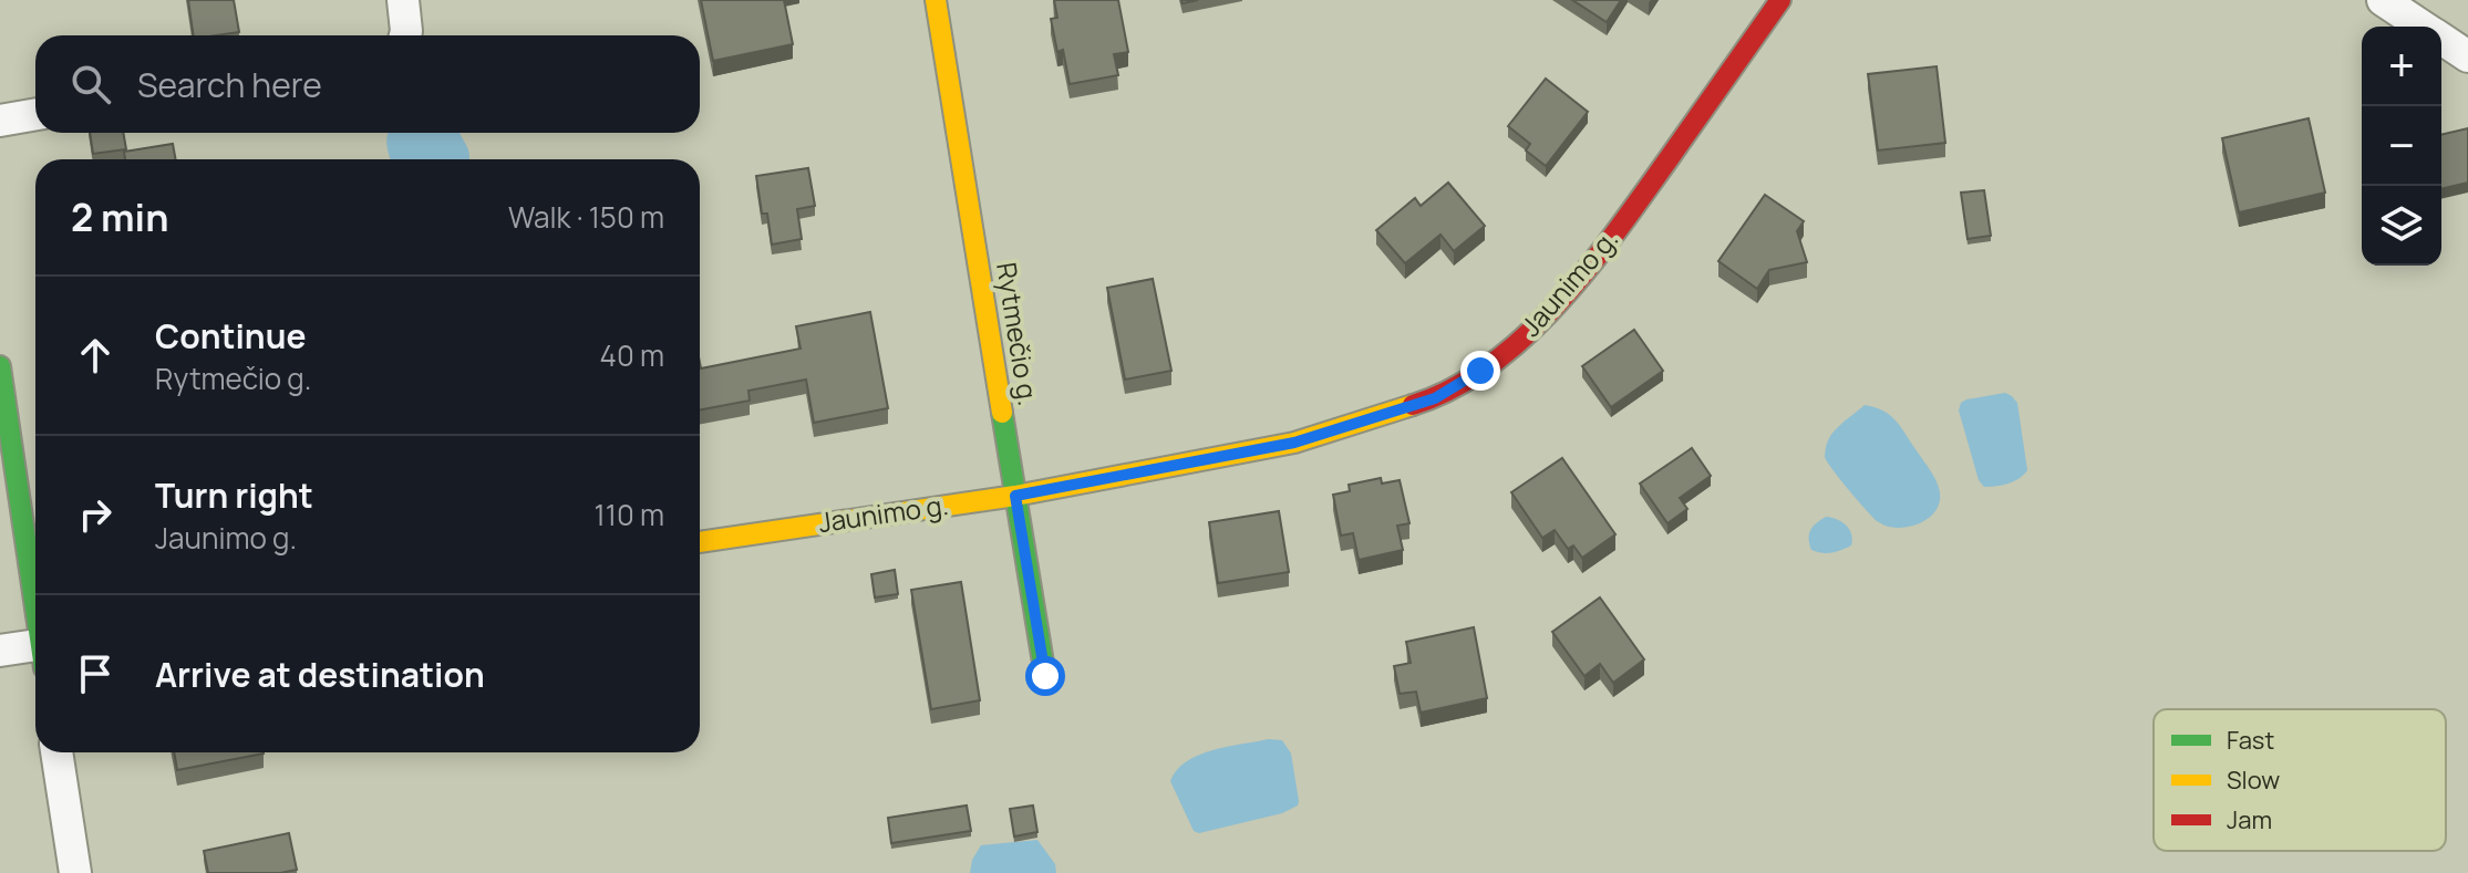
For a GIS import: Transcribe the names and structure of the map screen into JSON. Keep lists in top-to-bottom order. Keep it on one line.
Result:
{"streets":{"street":["Jaunimo g.","Rytmečio g."]},"crossings":[["Jaunimo g.","Rytmečio g."]],"legend":["Fast","Slow","Jam"],"page":{"map_buttons":["+","−"],"search":"Search here","heading":["2 min","Walk · 150 m"],"list":[["Continue","Rytmečio g.","40 m"],["Turn right","Jaunimo g.","110 m"],"Arrive at destination"]}}
